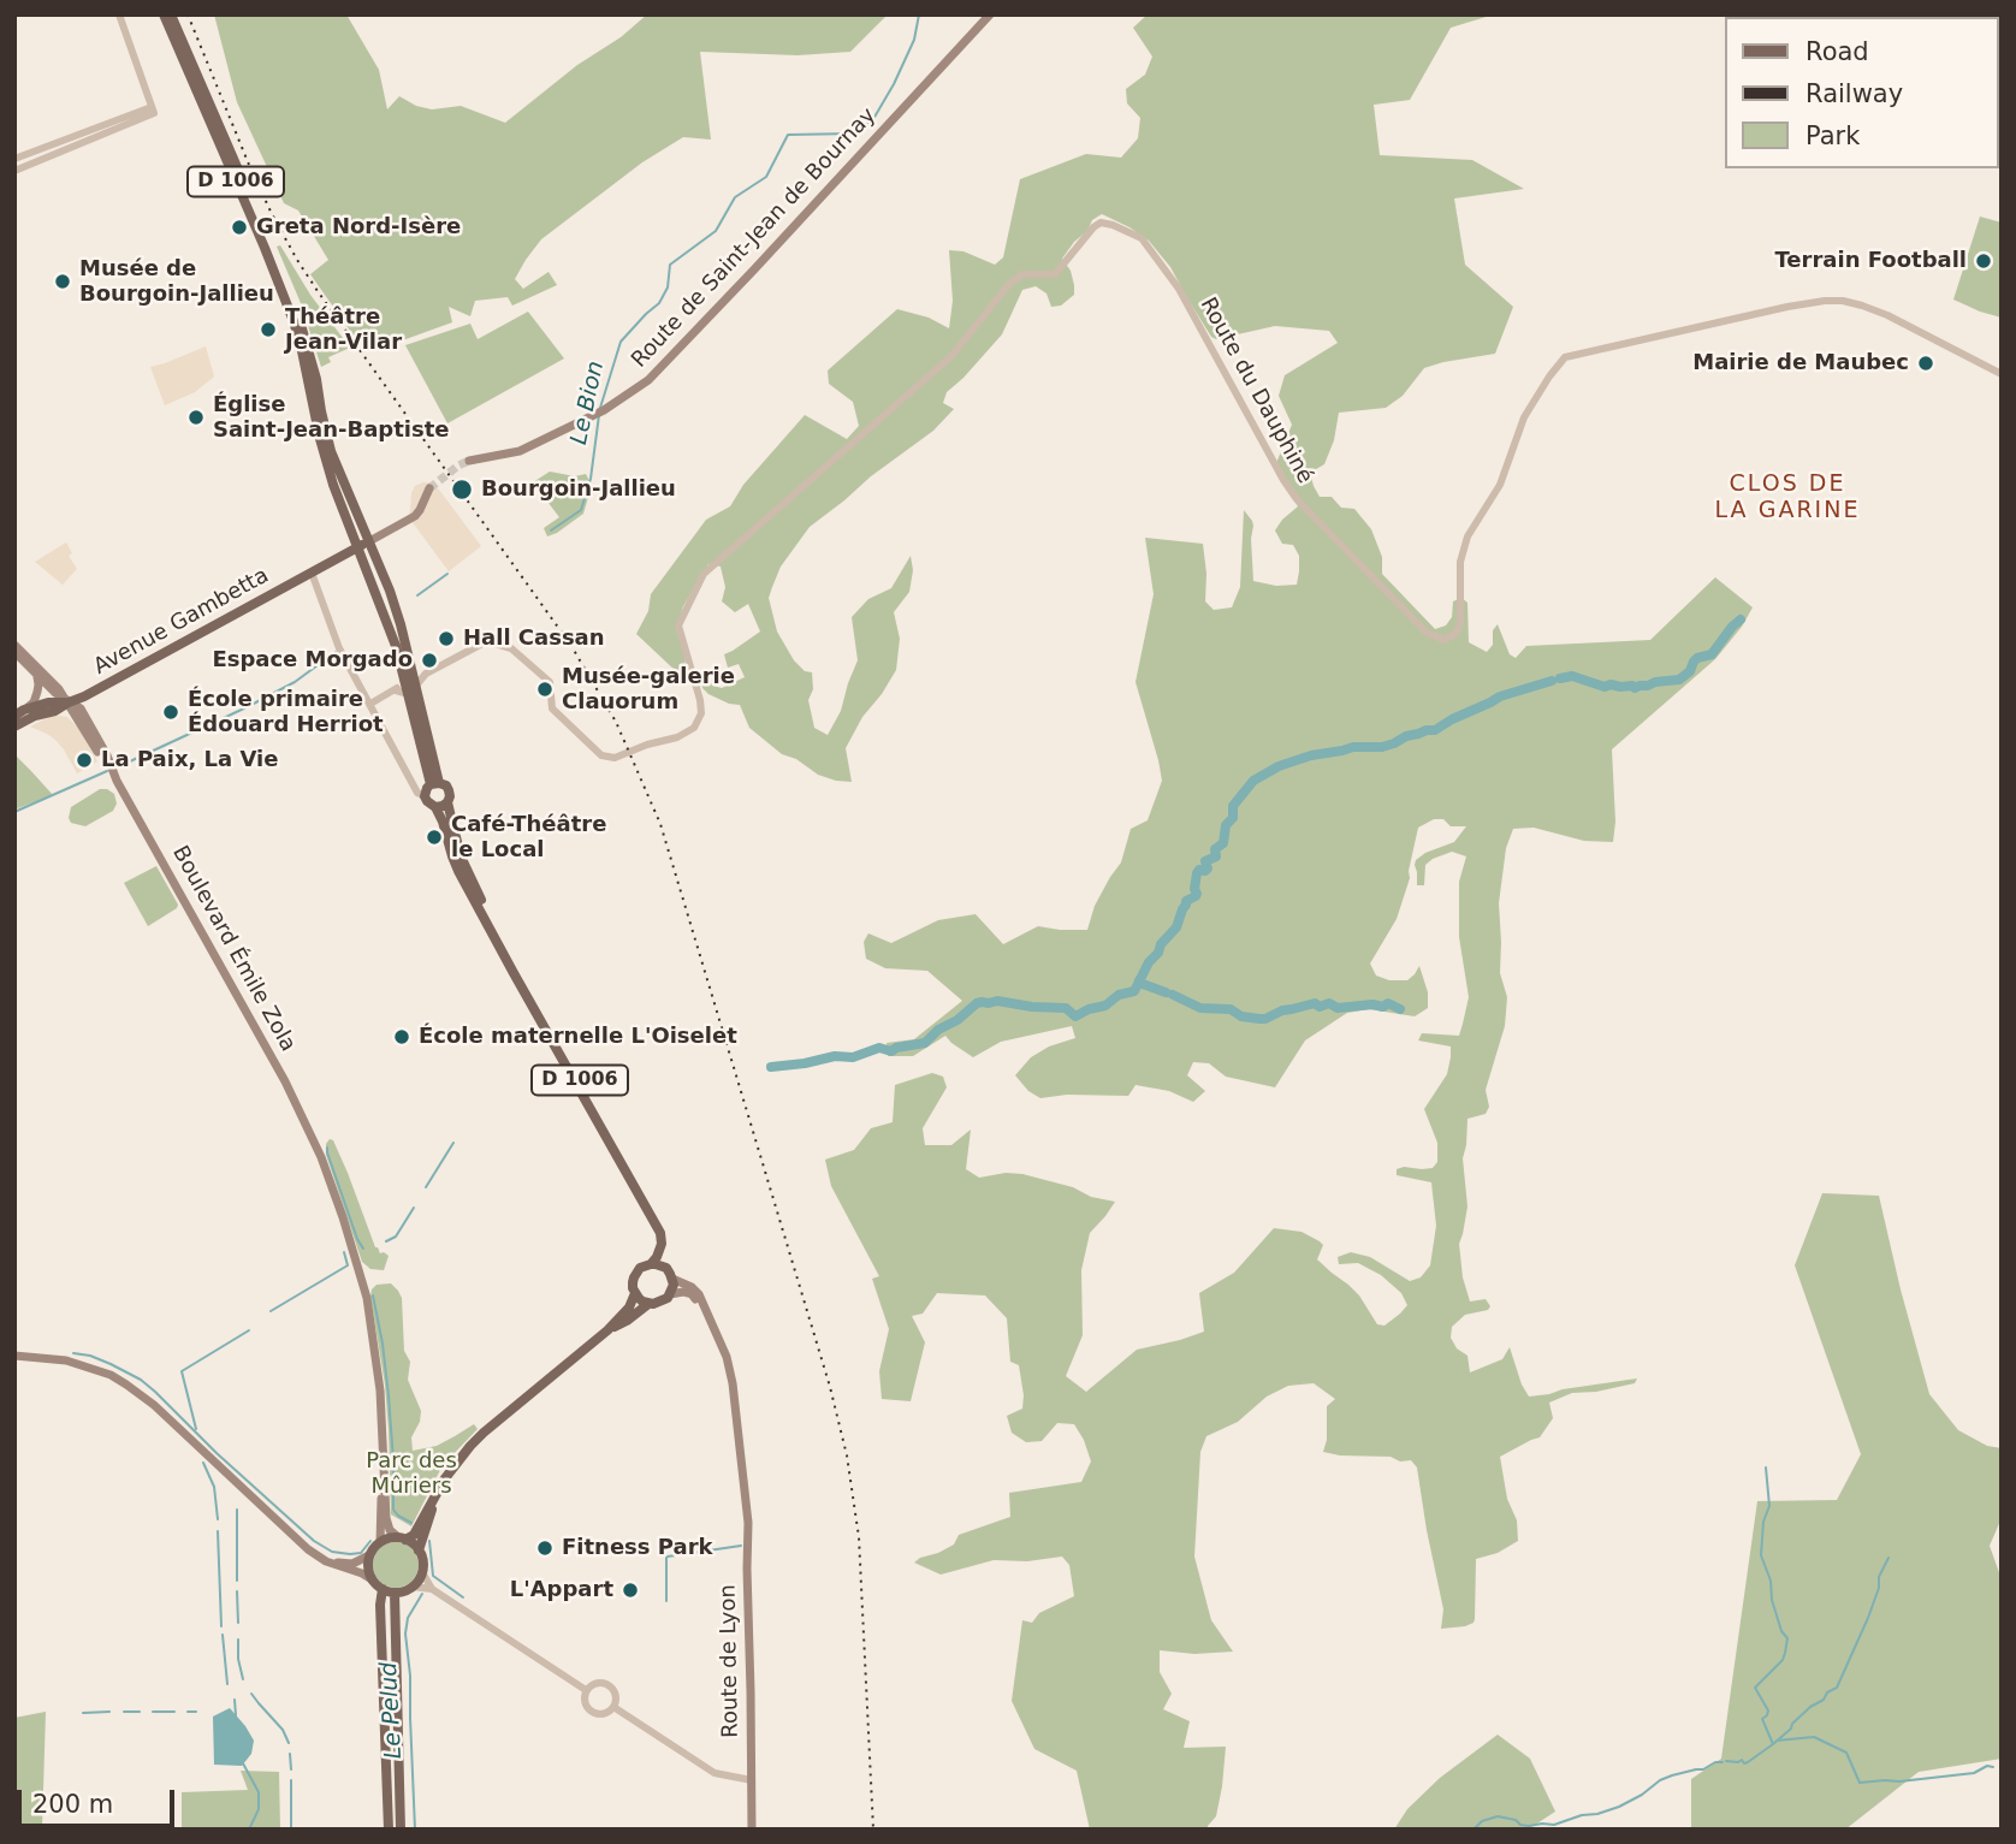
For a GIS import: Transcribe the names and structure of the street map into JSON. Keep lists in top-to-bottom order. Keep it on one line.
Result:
{"streets":{"main road":["D 1006","Route de Saint-Jean de Bournay","Avenue Gambetta","Boulevard Émile Zola","Route de Lyon"],"street":["Route du Dauphiné"]},"crossings":[["D 1006","Route du Dauphiné"],["D 1006","Avenue Gambetta"],["Avenue Gambetta","Boulevard Émile Zola"]],"districts":["CLOS DE LA GARINE"],"water":["Le Bion","Le Pelud"],"parks":["Parc des Mûriers"],"places":["Greta Nord-Isère","Terrain Football","Musée de Bourgoin-Jallieu","Théâtre Jean-Vilar","Mairie de Maubec","Église Saint-Jean-Baptiste","Bourgoin-Jallieu","Hall Cassan","Espace Morgado","Musée-galerie Clauorum","École primaire Édouard Herriot","La Paix, La Vie","Café-Théâtre le Local","École maternelle L'Oiselet","Fitness Park","L'Appart"],"legend":["Road","Railway","Park"],"scale_bar":"200 m"}
